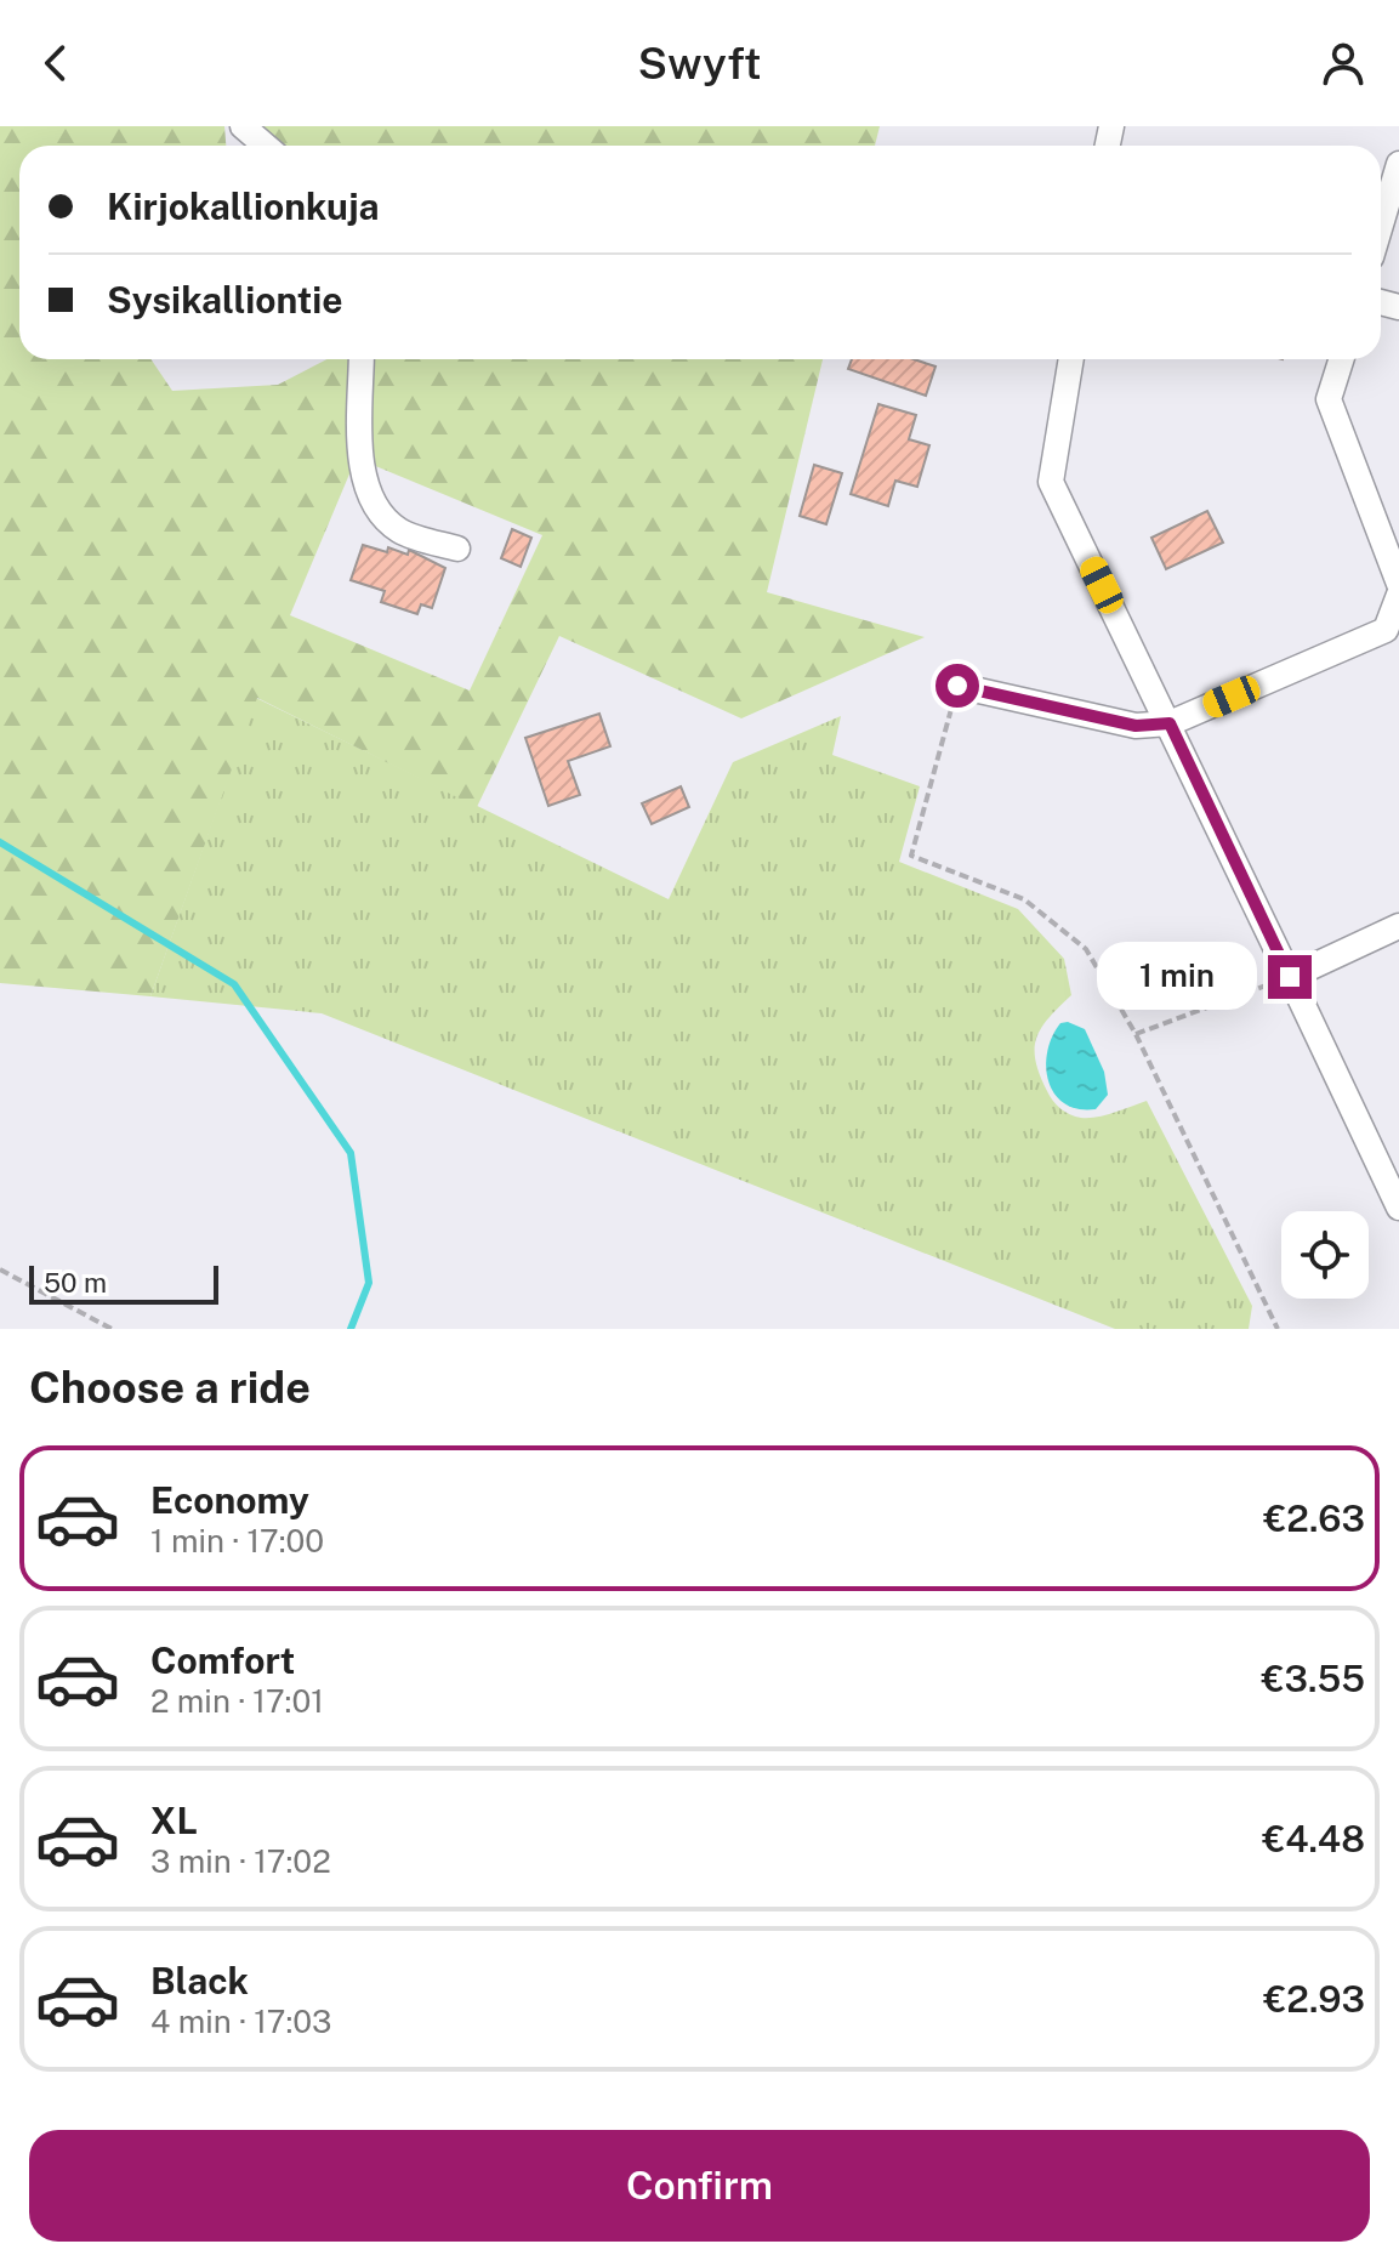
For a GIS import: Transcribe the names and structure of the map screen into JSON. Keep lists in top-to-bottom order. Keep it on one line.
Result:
{"scale_bar":"50 m","page":{"header":"Swyft","banner":["Kirjokallionkuja","Sysikalliontie"],"bubble":"1 min","scale":"50 m","heading":"Choose a ride","list":[{"name":"Economy","note":"1 min · 17:00","value":"€2.63"},{"name":"Comfort","note":"2 min · 17:01","value":"€3.55"},{"name":"XL","note":"3 min · 17:02","value":"€4.48"},{"name":"Black","note":"4 min · 17:03","value":"€2.93"}],"buttons":"Confirm"}}
